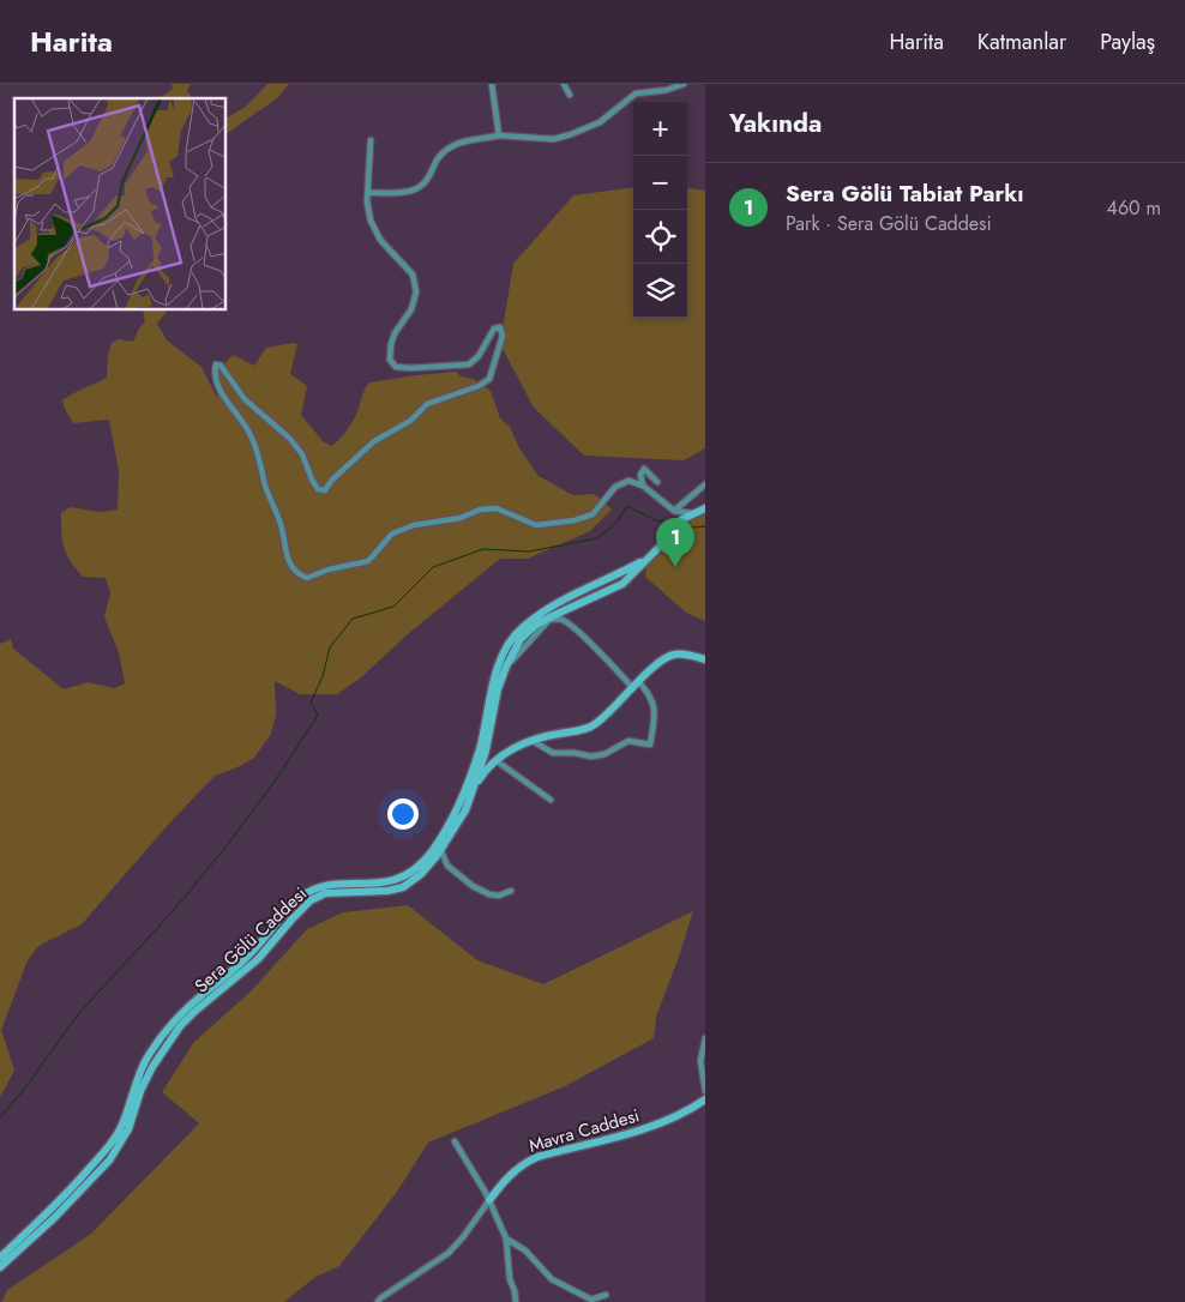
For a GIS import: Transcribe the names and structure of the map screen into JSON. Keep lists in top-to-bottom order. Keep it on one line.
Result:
{"streets":{"main road":["Sera Gölü Caddesi","Mavra Caddesi"]},"page":{"header":"Harita","nav":["Harita","Katmanlar","Paylaş"],"heading":"Yakında","map_buttons":["+","−"],"list":[{"mark":"1","name":"Sera Gölü Tabiat Parkı","note":"Park · Sera Gölü Caddesi","value":"460 m"}],"pins":"1"}}
